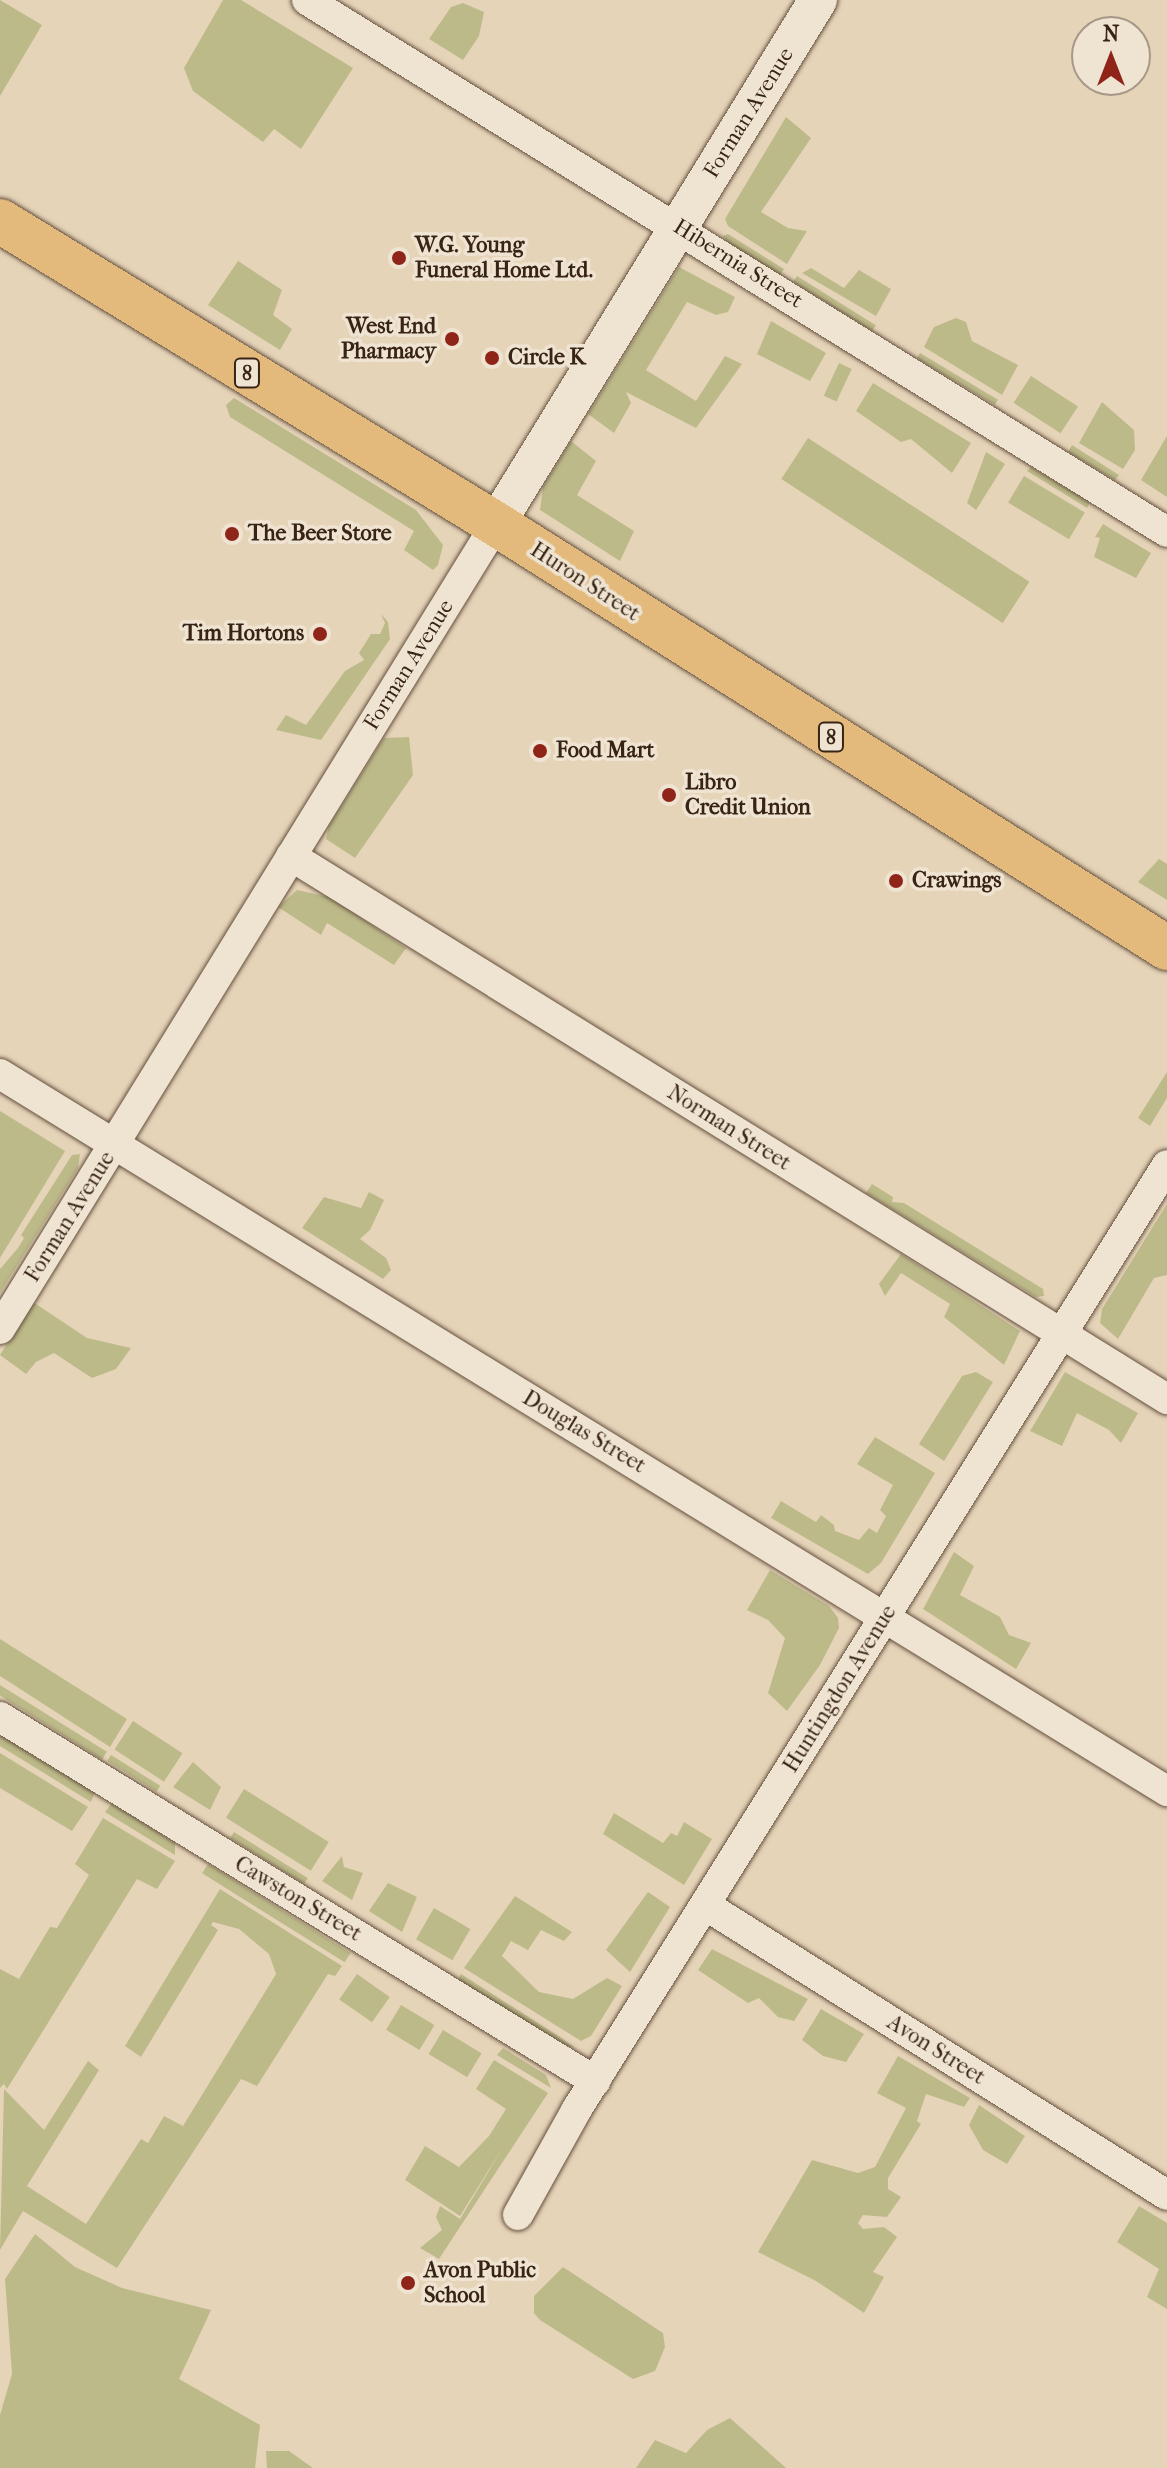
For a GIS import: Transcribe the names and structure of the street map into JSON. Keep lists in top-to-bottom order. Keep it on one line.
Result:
{"streets":{"main road":["8","Huron Street"],"street":["Forman Avenue","Hibernia Street","Norman Street","Douglas Street","Huntingdon Avenue","Cawston Street","Avon Street"]},"crossings":[["Forman Avenue","Hibernia Street"],["Forman Avenue","Huron Street"],["Forman Avenue","Norman Street"],["Forman Avenue","Douglas Street"],["Norman Street","Huntingdon Avenue"],["Douglas Street","Huntingdon Avenue"],["Huntingdon Avenue","Cawston Street"],["Huntingdon Avenue","Avon Street"]],"places":["W.G. Young Funeral Home Ltd.","West End Pharmacy","Circle K","The Beer Store","Tim Hortons","Food Mart","Libro Credit Union","Crawings","Avon Public School"],"north":"top"}
